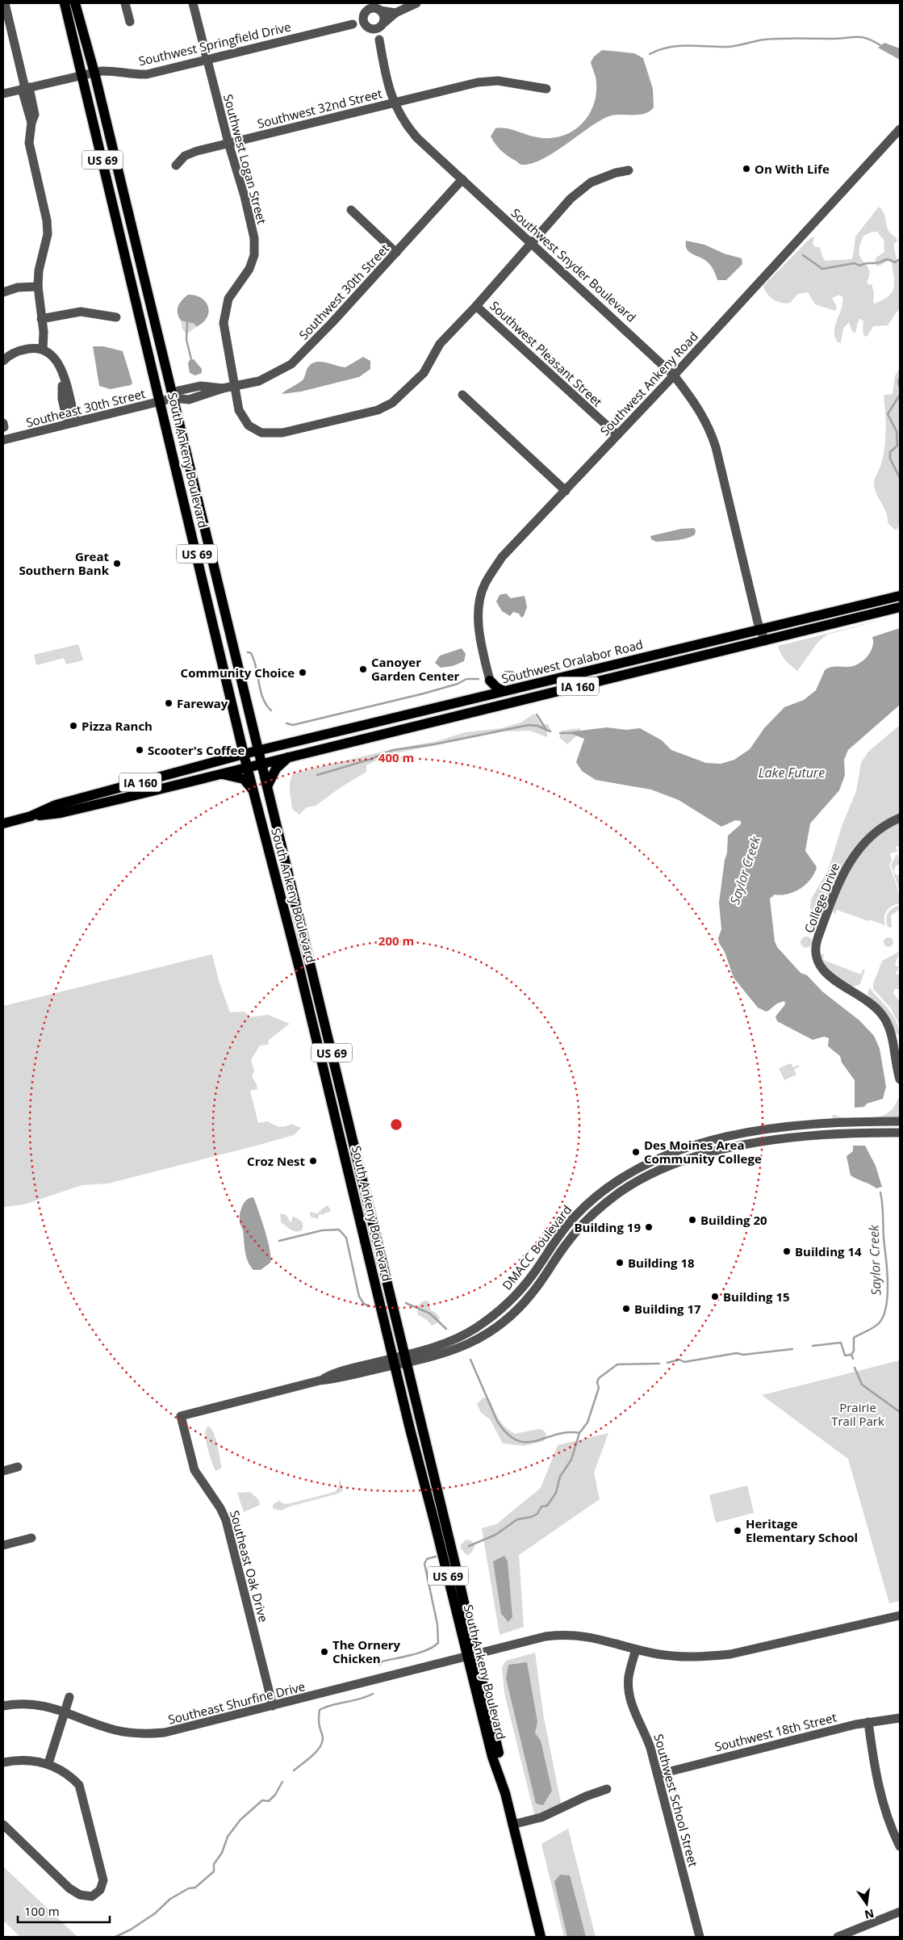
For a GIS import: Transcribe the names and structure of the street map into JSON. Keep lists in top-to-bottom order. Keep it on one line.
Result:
{"streets":{"main road":["US 69","South Ankeny Boulevard","Southwest Oralabor Road","IA 160"],"street":["Southwest Springfield Drive","Southwest 32nd Street","Southwest Logan Street","Southwest Snyder Boulevard","Southwest 30th Street","Southwest Pleasant Street","Southwest Ankeny Road","Southeast 30th Street","College Drive","DMACC Boulevard","Southeast Oak Drive","Southeast Shurfine Drive","Southwest 18th Street","Southwest School Street"]},"crossings":[["Southwest Springfield Drive","Southwest Logan Street"],["Southwest Springfield Drive","Southwest Snyder Boulevard"],["Southwest Springfield Drive","South Ankeny Boulevard"],["Southwest 32nd Street","Southwest Logan Street"],["Southwest 32nd Street","Southwest Snyder Boulevard"],["Southwest Logan Street","Southwest Snyder Boulevard"],["Southwest Logan Street","Southwest 30th Street"],["Southwest Logan Street","Southwest Pleasant Street"],["Southwest Snyder Boulevard","Southwest 30th Street"],["Southwest Snyder Boulevard","Southwest Ankeny Road"],["Southwest Snyder Boulevard","Southwest Oralabor Road"],["Southwest 30th Street","Southeast 30th Street"],["Southwest 30th Street","South Ankeny Boulevard"],["Southwest Pleasant Street","Southwest Ankeny Road"],["Southeast 30th Street","South Ankeny Boulevard"],["South Ankeny Boulevard","Southwest Oralabor Road"],["South Ankeny Boulevard","IA 160"],["South Ankeny Boulevard","DMACC Boulevard"],["South Ankeny Boulevard","Southeast Oak Drive"],["South Ankeny Boulevard","Southeast Shurfine Drive"],["Southwest Oralabor Road","IA 160"],["Southeast Oak Drive","Southeast Shurfine Drive"],["Southeast Shurfine Drive","Southwest School Street"],["Southwest 18th Street","Southwest School Street"]],"water":["Lake Future","Saylor Creek"],"parks":["Prairie Trail Park"],"places":["On With Life","Great Southern Bank","Canoyer Garden Center","Community Choice","Fareway","Pizza Ranch","Scooter's Coffee","Des Moines Area Community College","Croz Nest","Building 20","Building 19","Building 14","Building 18","Building 15","Building 17","Heritage Elementary School","The Ornery Chicken"],"scale_bar":"100 m","north":"bottom","rings":["400 m","200 m"]}
